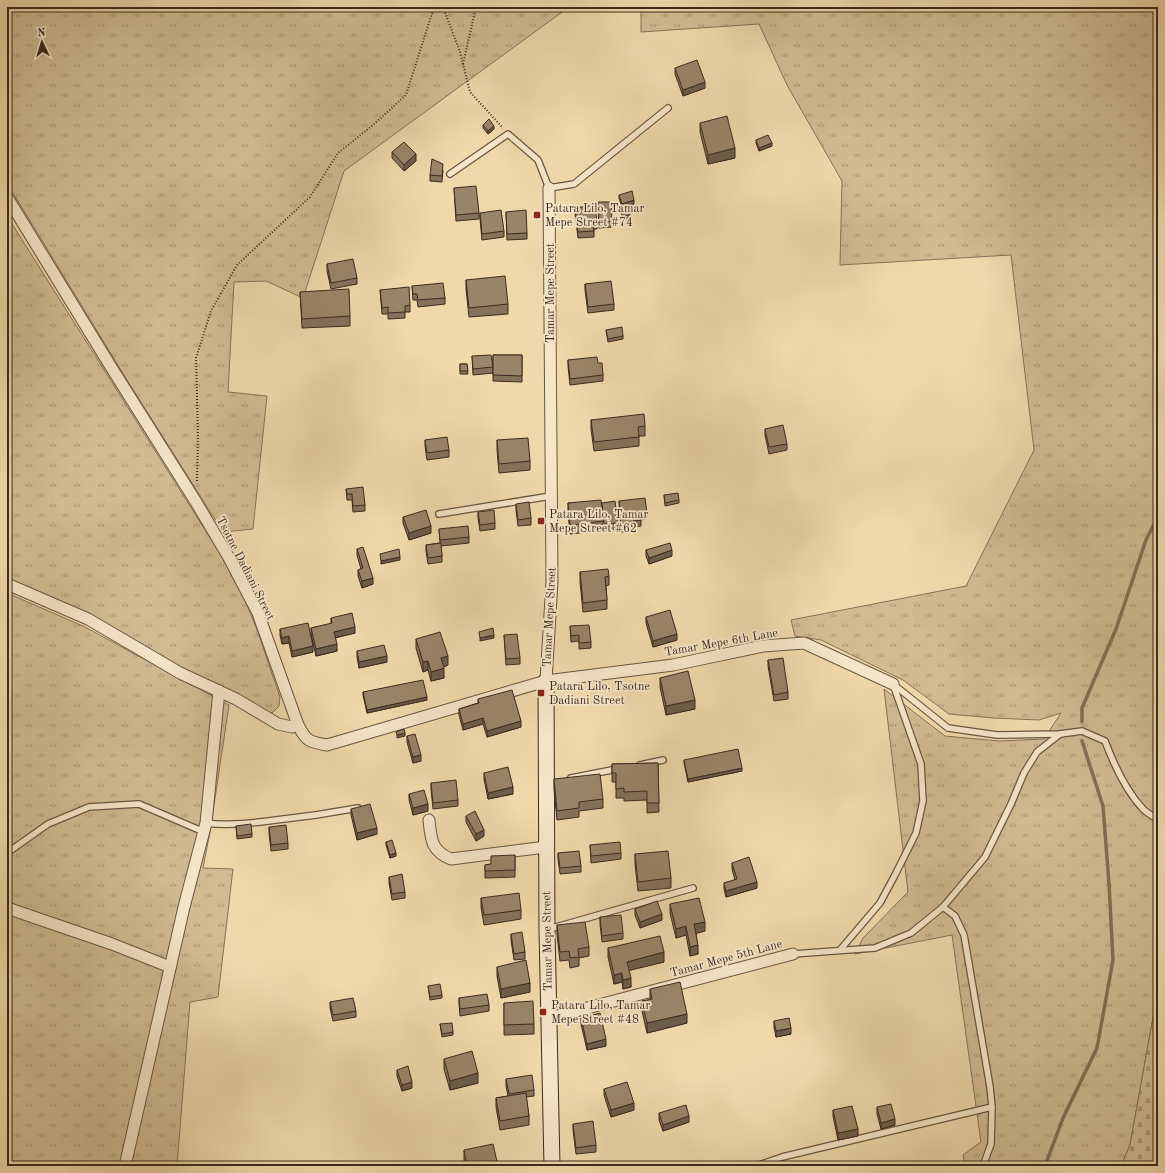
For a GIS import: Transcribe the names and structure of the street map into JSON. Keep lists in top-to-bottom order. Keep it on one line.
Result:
{"streets":{"street":["Tamar Mepe Street","Tsotne Dadiani Street","Tamar Mepe 6th Lane","Tamar Mepe 5th Lane"]},"crossings":[["Tamar Mepe Street","Tsotne Dadiani Street"],["Tamar Mepe Street","Tamar Mepe 6th Lane"],["Tamar Mepe Street","Tamar Mepe 5th Lane"],["Tsotne Dadiani Street","Tamar Mepe 6th Lane"]],"places":{"transit":["Patara Lilo, Tamar Mepe Street #74","Patara Lilo, Tamar Mepe Street #62","Patara Lilo, Tsotne Dadiani Street","Patara Lilo, Tamar Mepe Street #48"]},"north":"top"}
